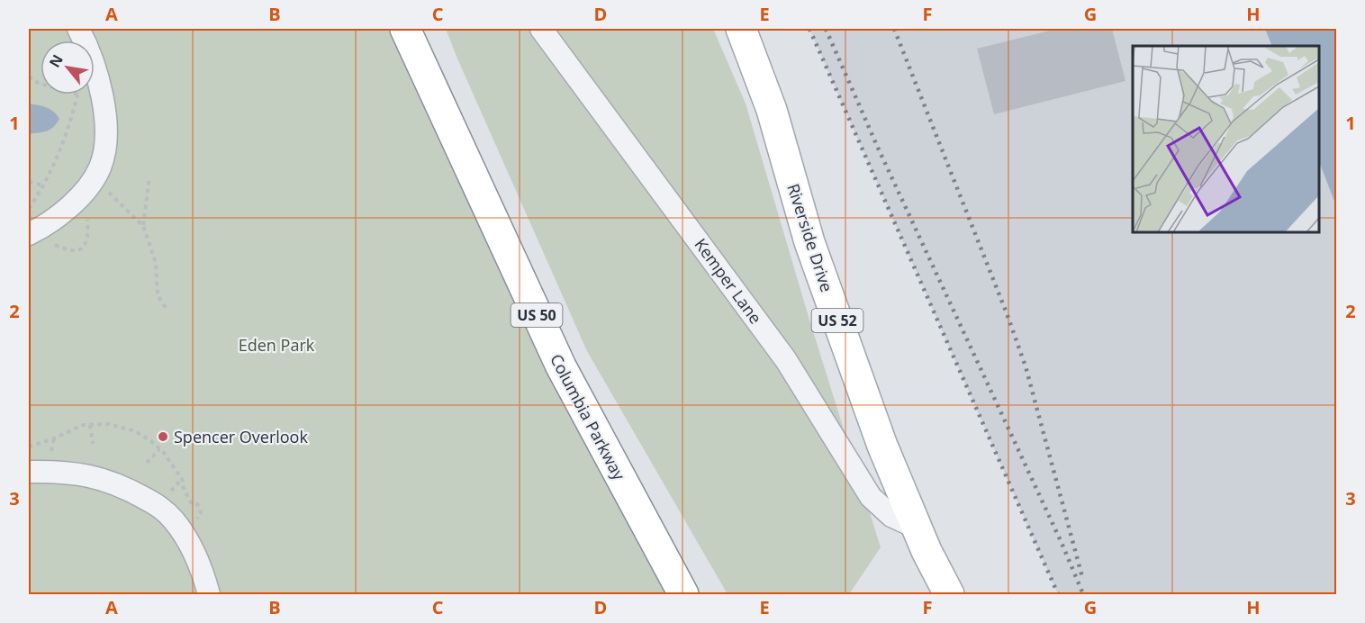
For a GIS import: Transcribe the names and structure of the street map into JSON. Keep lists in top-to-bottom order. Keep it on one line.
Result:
{"streets":{"main road":["Riverside Drive","US 50","US 52","Columbia Parkway"],"street":["Kemper Lane"]},"crossings":[["Riverside Drive","Kemper Lane"]],"parks":["Eden Park"],"places":["Spencer Overlook"],"north":"top left","grid":{"columns":["A","B","C","D","E","F","G","H"],"rows":["1","2","3"]}}
